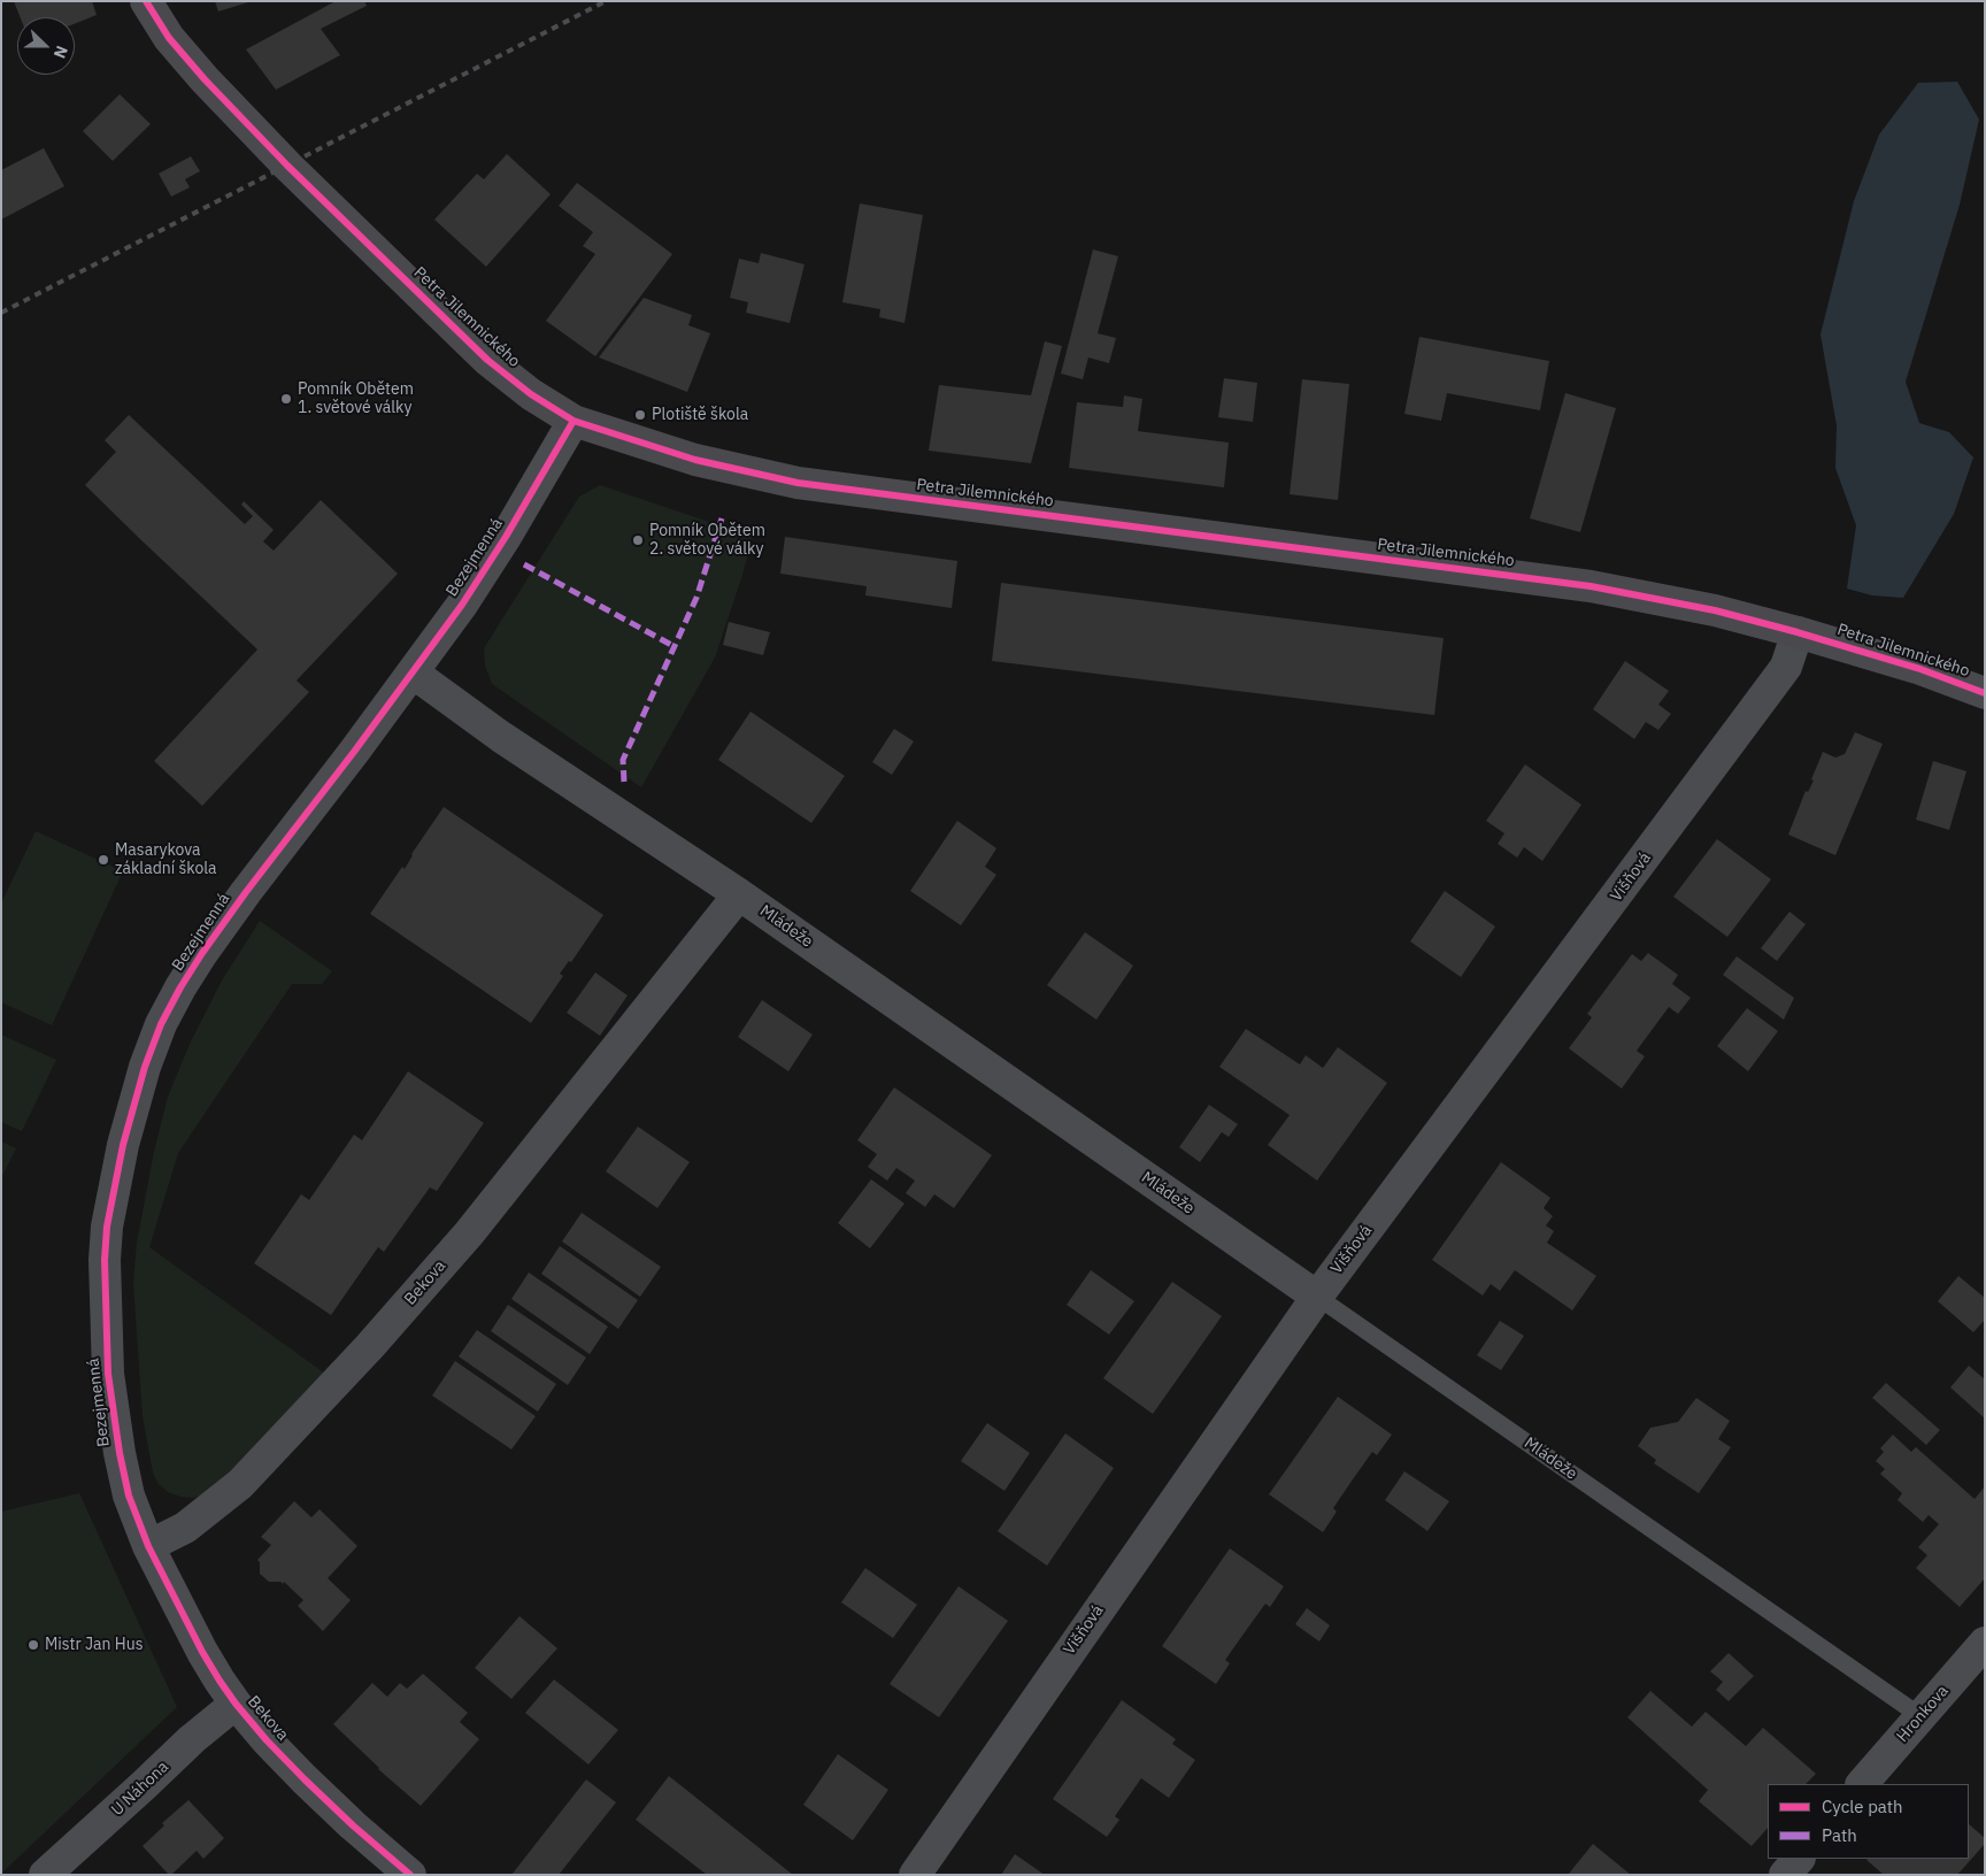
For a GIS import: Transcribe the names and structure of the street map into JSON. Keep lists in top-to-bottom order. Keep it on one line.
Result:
{"streets":{"street":["Petra Jilemnického","Bezejmenná","Višňová","Mládeže","Bekova","Hronkova","U Náhona"]},"crossings":[["Petra Jilemnického","Bezejmenná"],["Petra Jilemnického","Višňová"],["Bezejmenná","Mládeže"],["Bezejmenná","Bekova"],["Višňová","Mládeže"],["Mládeže","Bekova"],["Mládeže","Hronkova"],["Bekova","U Náhona"]],"places":["Pomník Obětem 1. světové války","Plotiště škola","Pomník Obětem 2. světové války","Masarykova základní škola","Mistr Jan Hus"],"legend":["Cycle path","Path"],"north":"right"}
